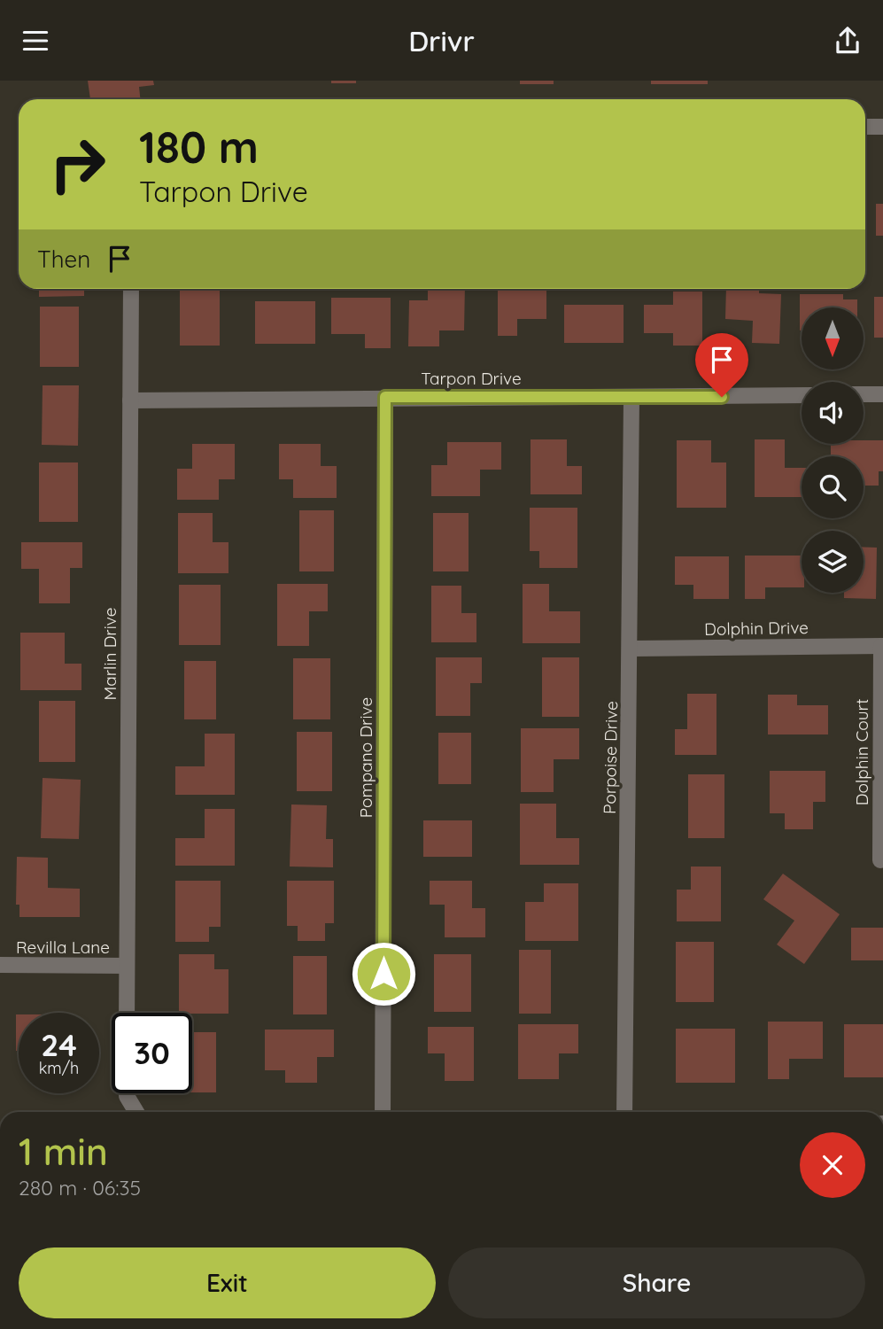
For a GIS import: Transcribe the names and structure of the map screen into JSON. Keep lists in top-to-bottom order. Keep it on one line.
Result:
{"streets":{"street":["Tarpon Drive","Dolphin Drive","Marlin Drive","Dolphin Court","Pompano Drive","Porpoise Drive","Revilla Lane"]},"crossings":[["Tarpon Drive","Marlin Drive"],["Tarpon Drive","Pompano Drive"],["Tarpon Drive","Porpoise Drive"],["Dolphin Drive","Dolphin Court"],["Dolphin Drive","Porpoise Drive"],["Marlin Drive","Revilla Lane"]],"north":"bottom","page":{"header":"Drivr","turn":["180 m","Tarpon Drive"],"then":"Then","speed":"24 km/h","limit":"30","heading":["1 min","280 m · 06:35"],"buttons":["Exit","Share"]}}
